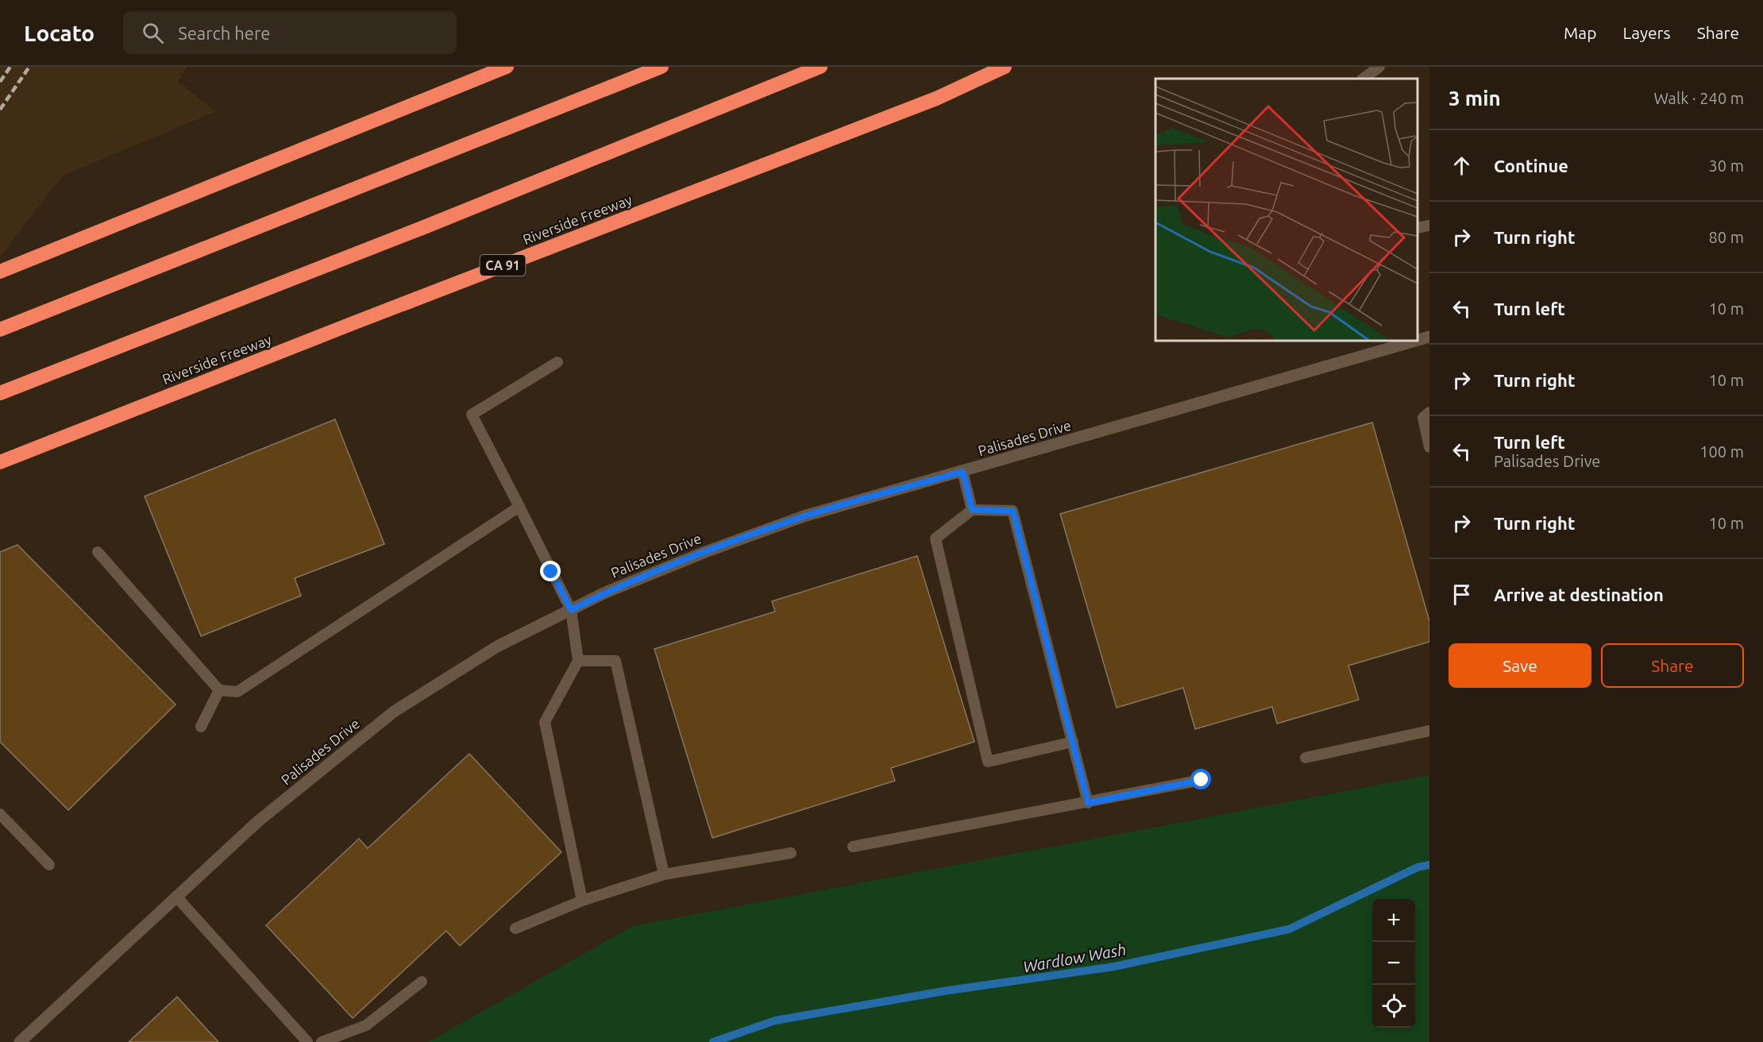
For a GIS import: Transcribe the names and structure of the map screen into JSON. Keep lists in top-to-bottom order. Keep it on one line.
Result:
{"streets":{"highway":["Riverside Freeway","CA 91"],"street":["Palisades Drive"]},"water":["Wardlow Wash"],"page":{"header":"Locato","search":"Search here","nav":["Map","Layers","Share"],"heading":["3 min","Walk · 240 m"],"list":[["Continue","30 m"],["Turn right","80 m"],["Turn left","10 m"],["Turn right","10 m"],["Turn left","Palisades Drive","100 m"],["Turn right","10 m"],"Arrive at destination"],"buttons":["Save","Share"],"map_buttons":["+","−"]}}
